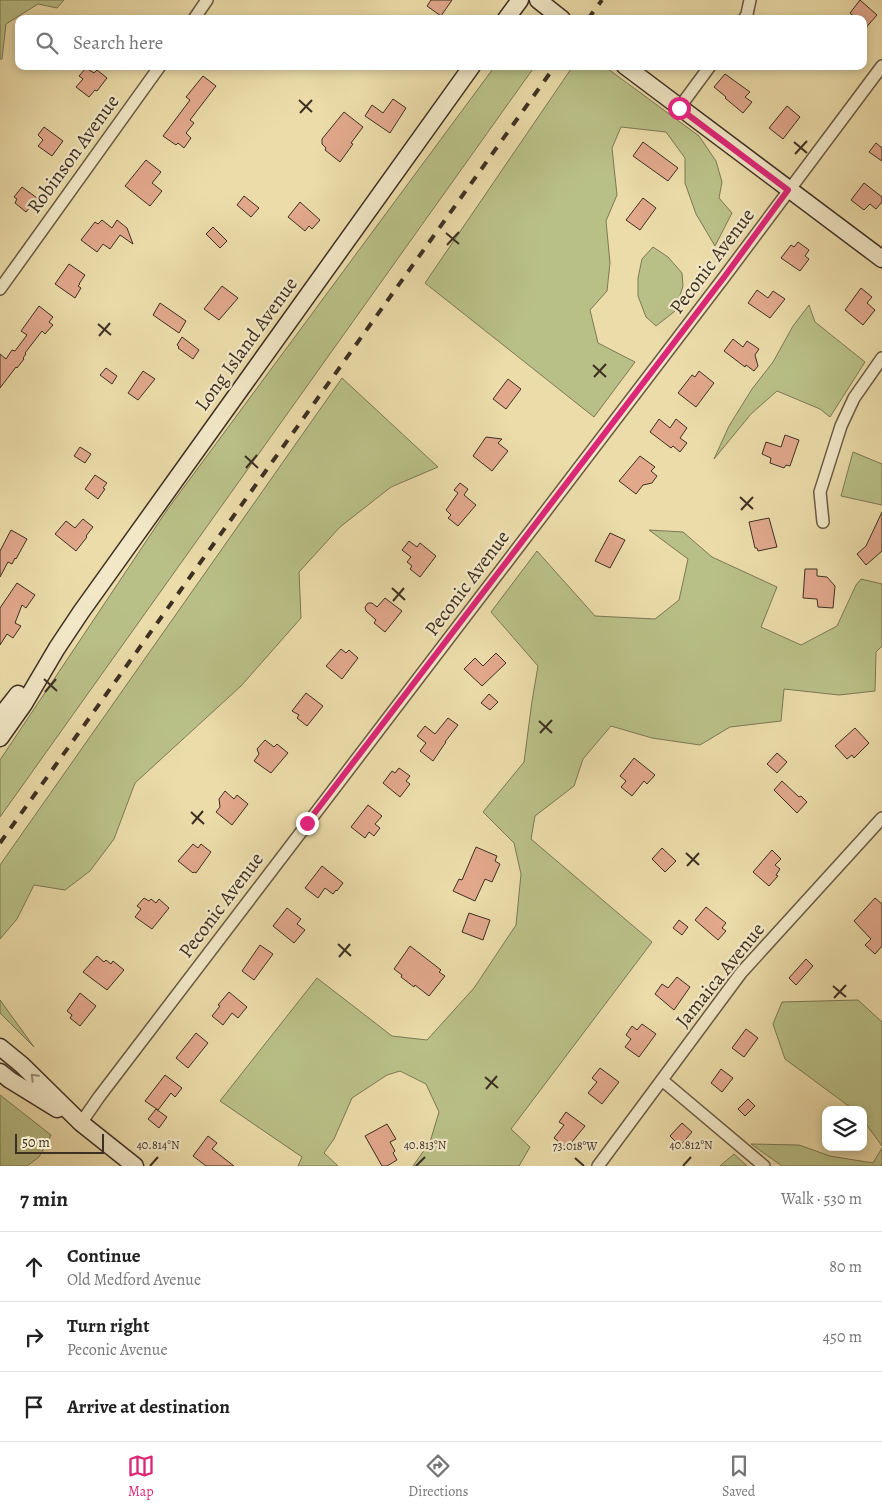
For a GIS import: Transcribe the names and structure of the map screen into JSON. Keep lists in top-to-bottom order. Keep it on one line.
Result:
{"streets":{"street":["Robinson Avenue","Peconic Avenue","Long Island Avenue","Jamaica Avenue"]},"scale_bar":"50 m","page":{"search":"Search here","scale":"50 m","heading":["7 min","Walk · 530 m"],"list":[["Continue","Old Medford Avenue","80 m"],["Turn right","Peconic Avenue","450 m"],"Arrive at destination"],"nav":["Map","Directions","Saved"]},"coordinates":["40.814°N","40.813°N","40.812°N","73.018°W"]}
